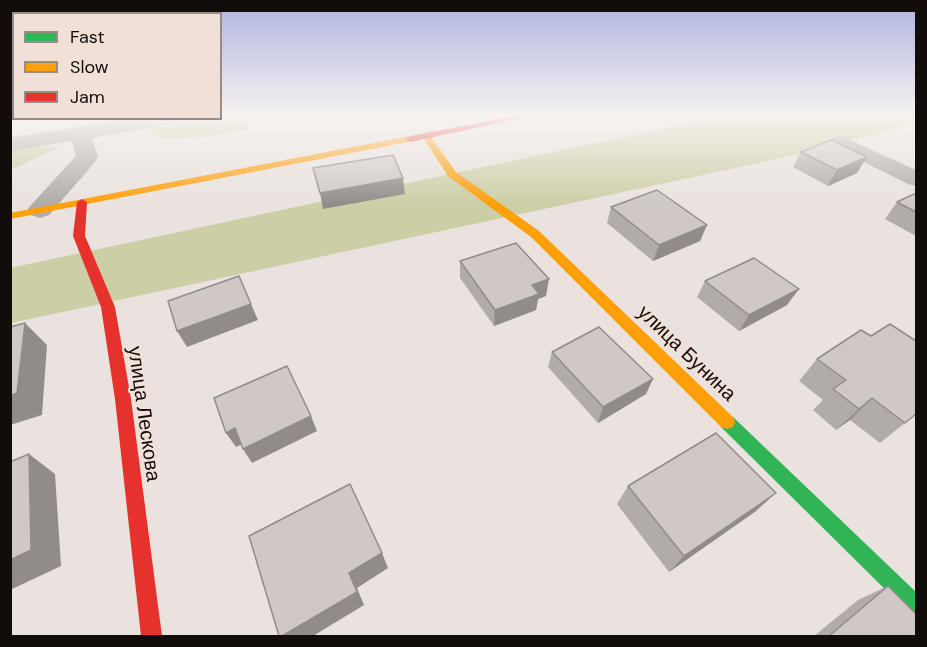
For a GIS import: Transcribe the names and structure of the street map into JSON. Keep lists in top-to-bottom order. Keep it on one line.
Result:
{"streets":{"street":["улица Бунина","улица Лескова"]},"legend":["Fast","Slow","Jam"]}
